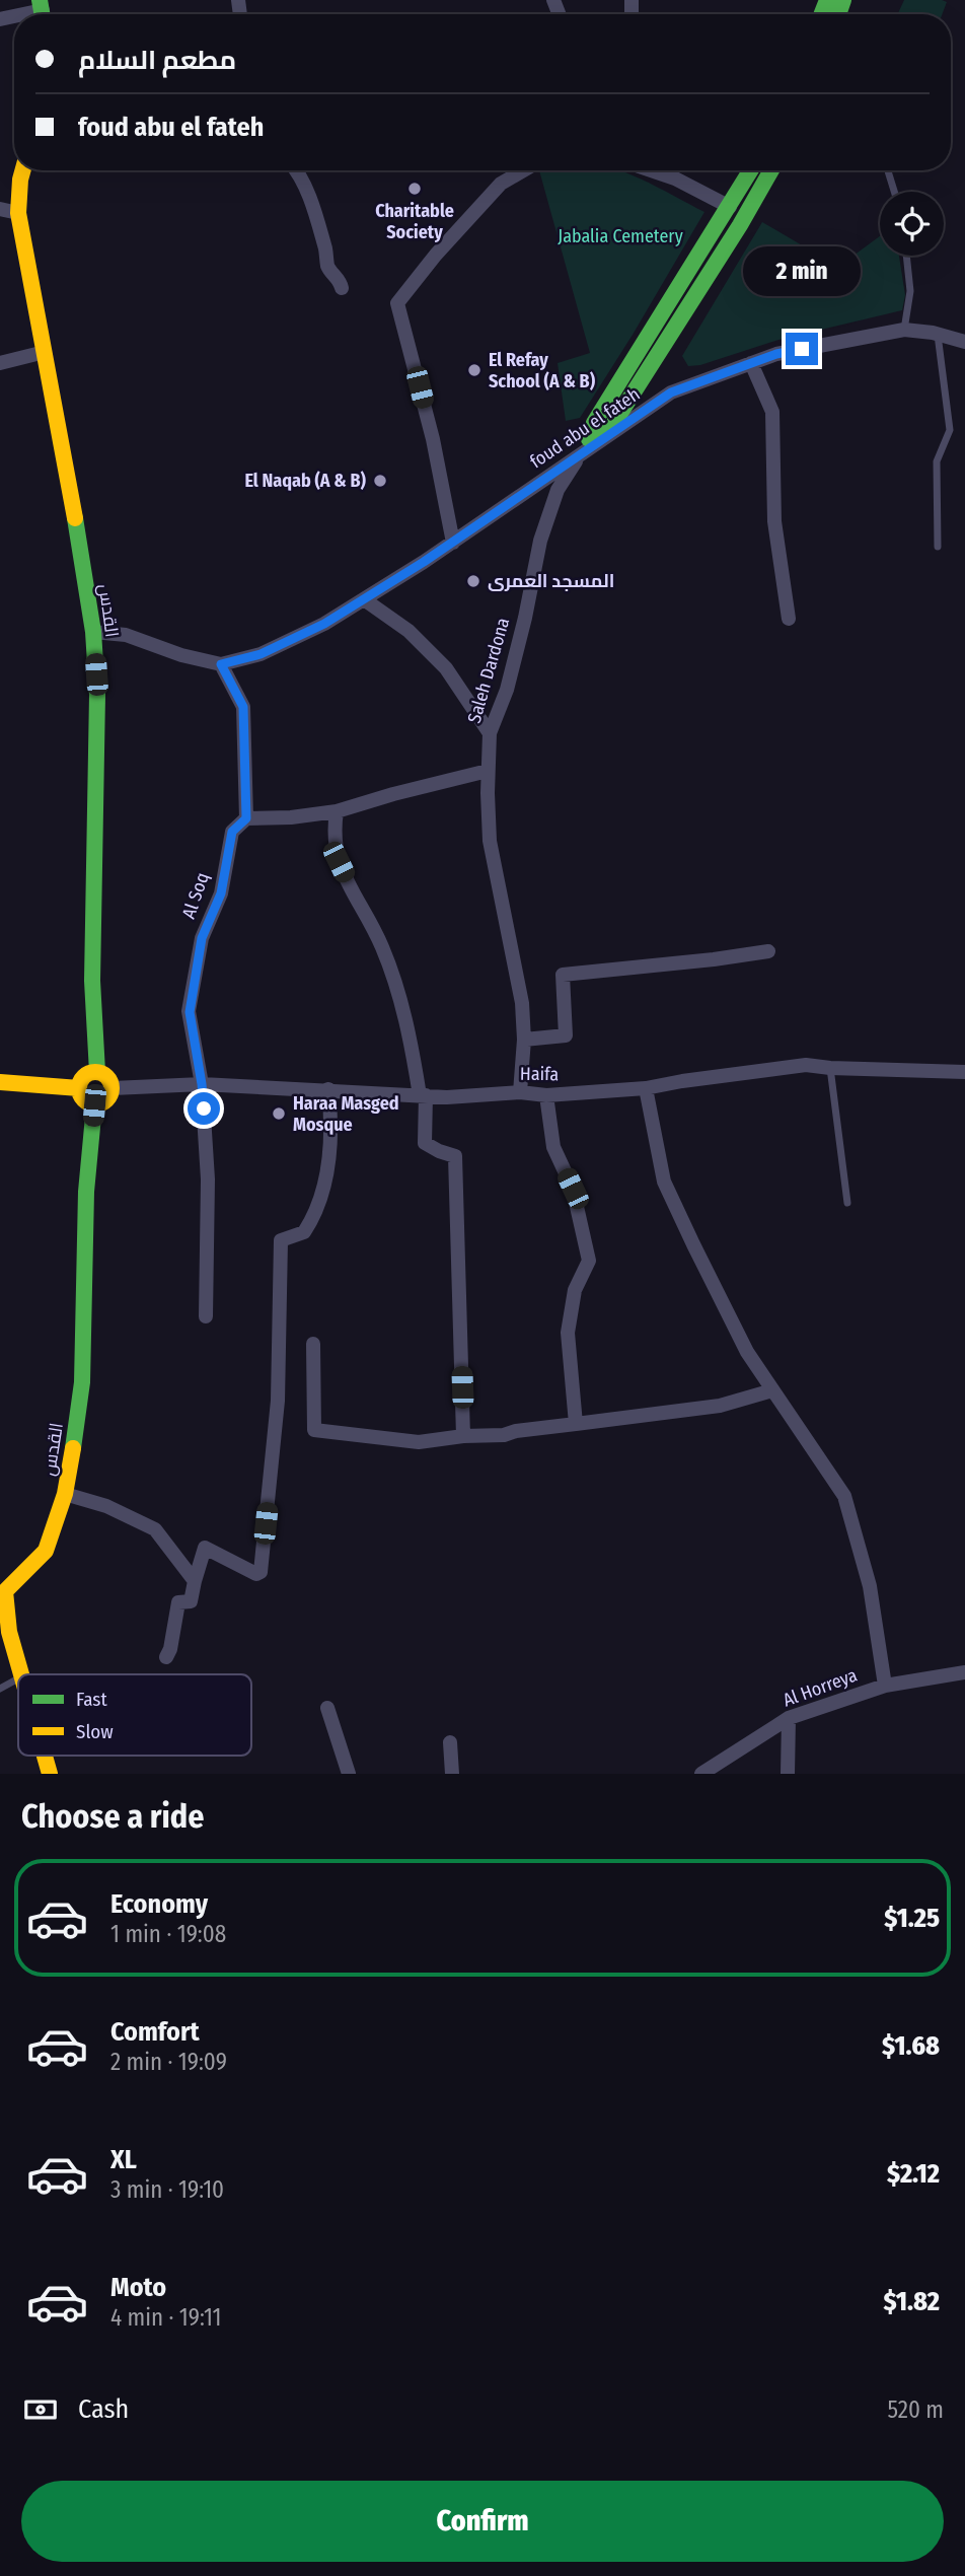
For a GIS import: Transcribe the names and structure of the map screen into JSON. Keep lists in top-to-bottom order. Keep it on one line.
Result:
{"streets":{"main road":["القدس","Saleh Dardona"],"street":["foud abu el fateh","Al Soq","Haifa","Al Horreya"]},"crossings":[["foud abu el fateh","Saleh Dardona"],["القدس","Haifa"],["Saleh Dardona","Haifa"],["Al Soq","Haifa"]],"parks":["Jabalia Cemetery"],"places":["Charitable Society","El Refay School (A & B)","El Naqab (A & B)","المسجد العمرى","Haraa Masged Mosque"],"legend":["Fast","Slow"],"page":{"banner":["مطعم السلام","foud abu el fateh"],"bubble":"2 min","heading":"Choose a ride","list":[{"name":"Economy","note":"1 min · 19:08","value":"$1.25"},{"name":"Comfort","note":"2 min · 19:09","value":"$1.68"},{"name":"XL","note":"3 min · 19:10","value":"$2.12"},{"name":"Moto","note":"4 min · 19:11","value":"$1.82"}],"pay":["Cash","520 m"],"buttons":"Confirm"}}
